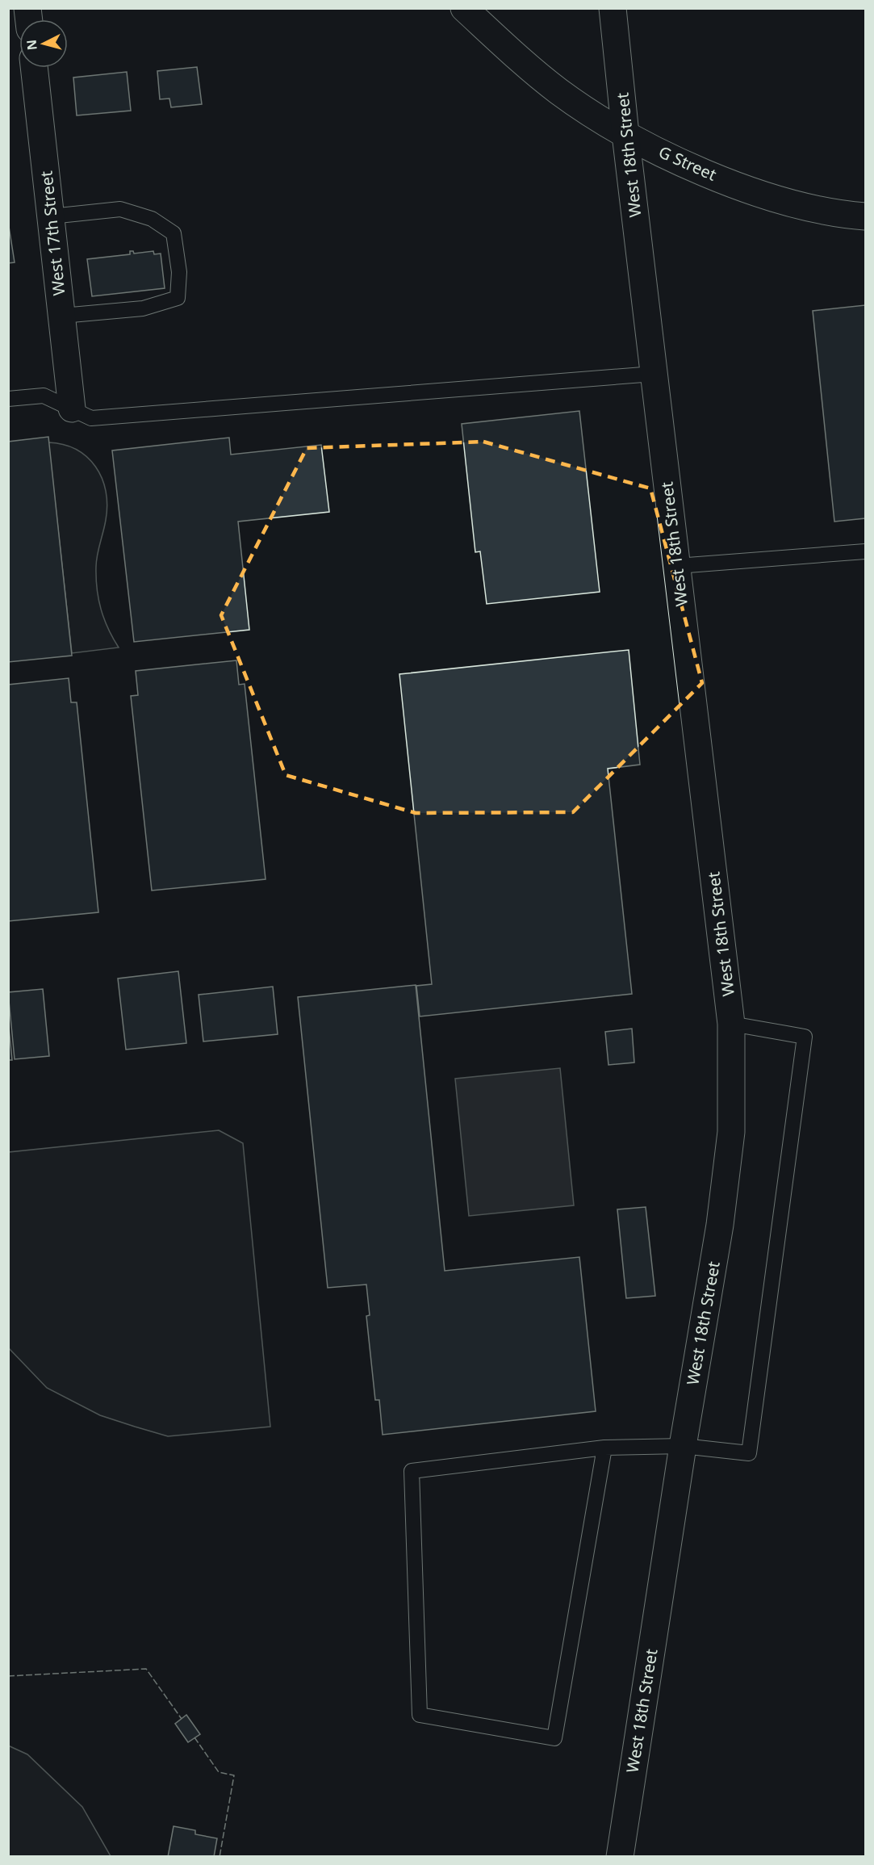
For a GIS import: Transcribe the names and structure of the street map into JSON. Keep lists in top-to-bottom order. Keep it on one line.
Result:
{"streets":{"street":["West 18th Street","G Street","West 17th Street"]},"crossings":[["West 18th Street","G Street"]],"north":"left"}
